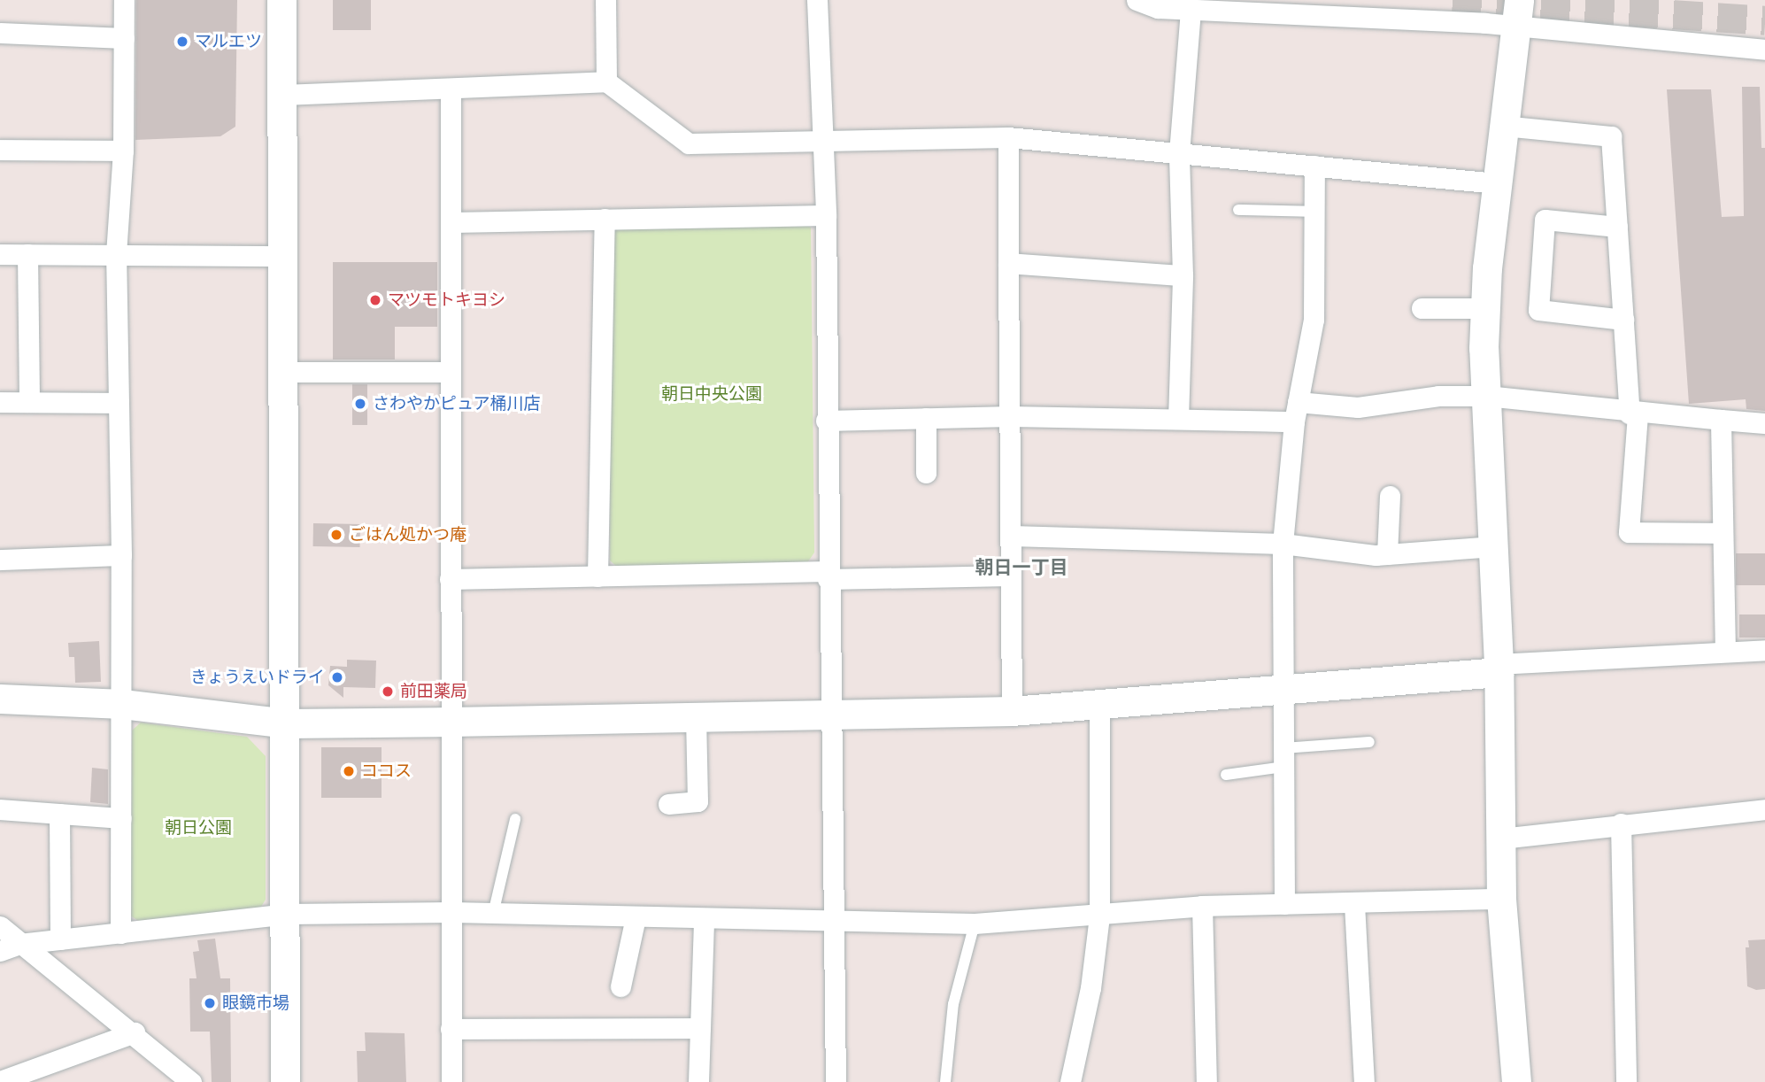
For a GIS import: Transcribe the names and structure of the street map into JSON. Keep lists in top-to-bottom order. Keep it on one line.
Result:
{"districts":["朝日一丁目"],"parks":["朝日中央公園","朝日公園"],"places":["マルエツ","マツモトキヨシ","さわやかピュア桶川店","ごはん処かつ庵","きょうえいドライ","前田薬局","ココス","眼鏡市場"]}
